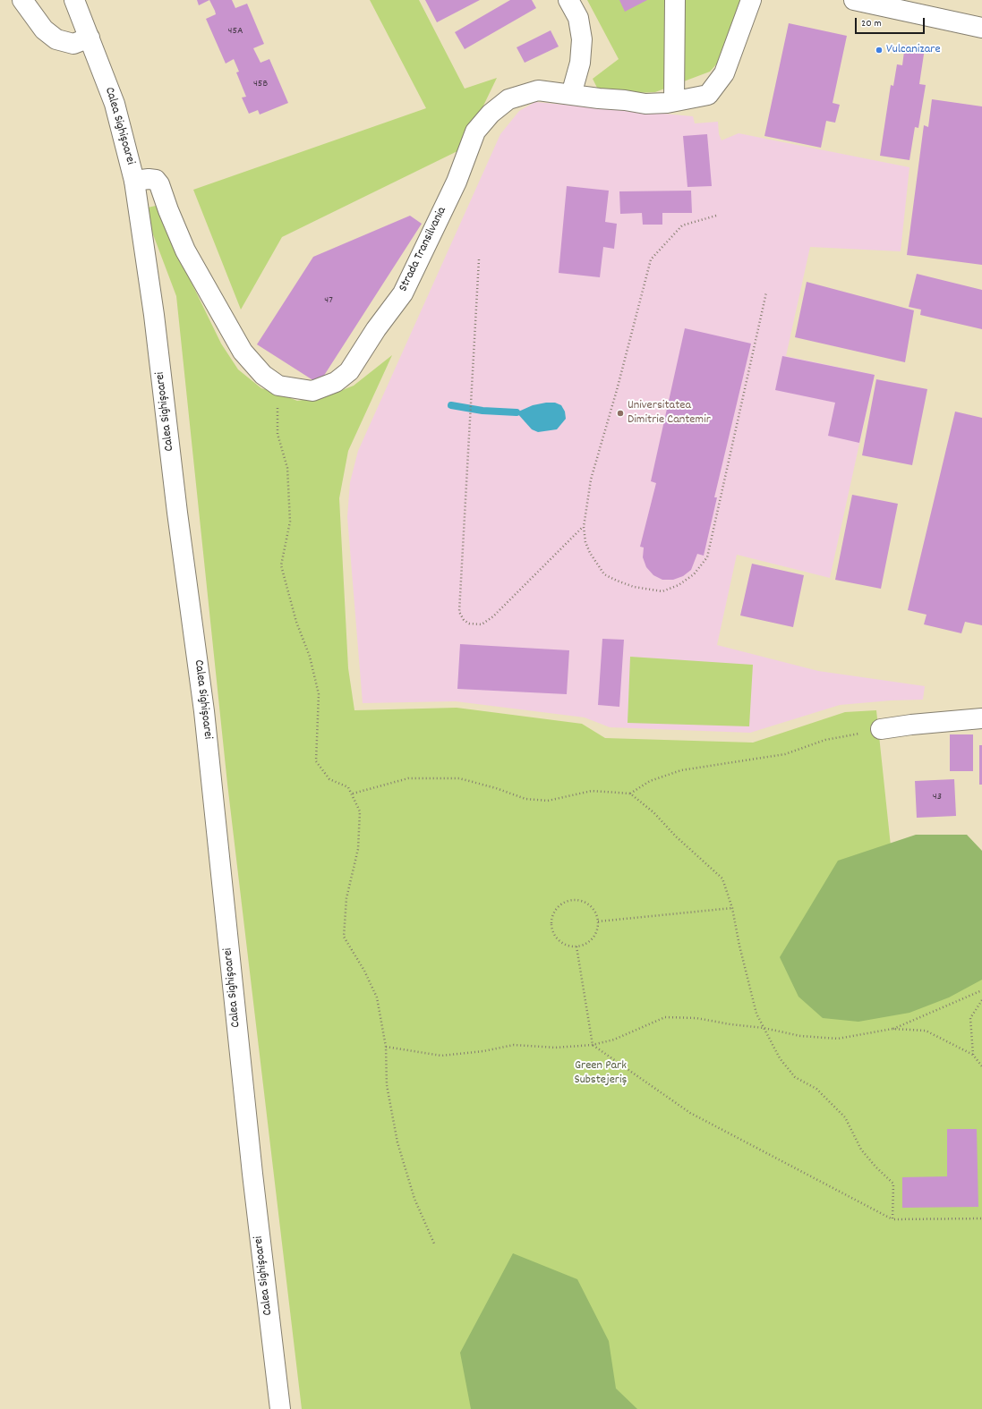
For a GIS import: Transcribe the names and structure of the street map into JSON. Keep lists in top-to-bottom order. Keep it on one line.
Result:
{"streets":{"main road":["Calea Sighișoarei","Strada Transilvania"]},"crossings":[["Calea Sighișoarei","Strada Transilvania"]],"parks":["Green Park Substejeriș"],"places":["Vulcanizare","Universitatea Dimitrie Cantemir"],"house_numbers":["45A","45B","47","43"],"scale_bar":"20 m"}
